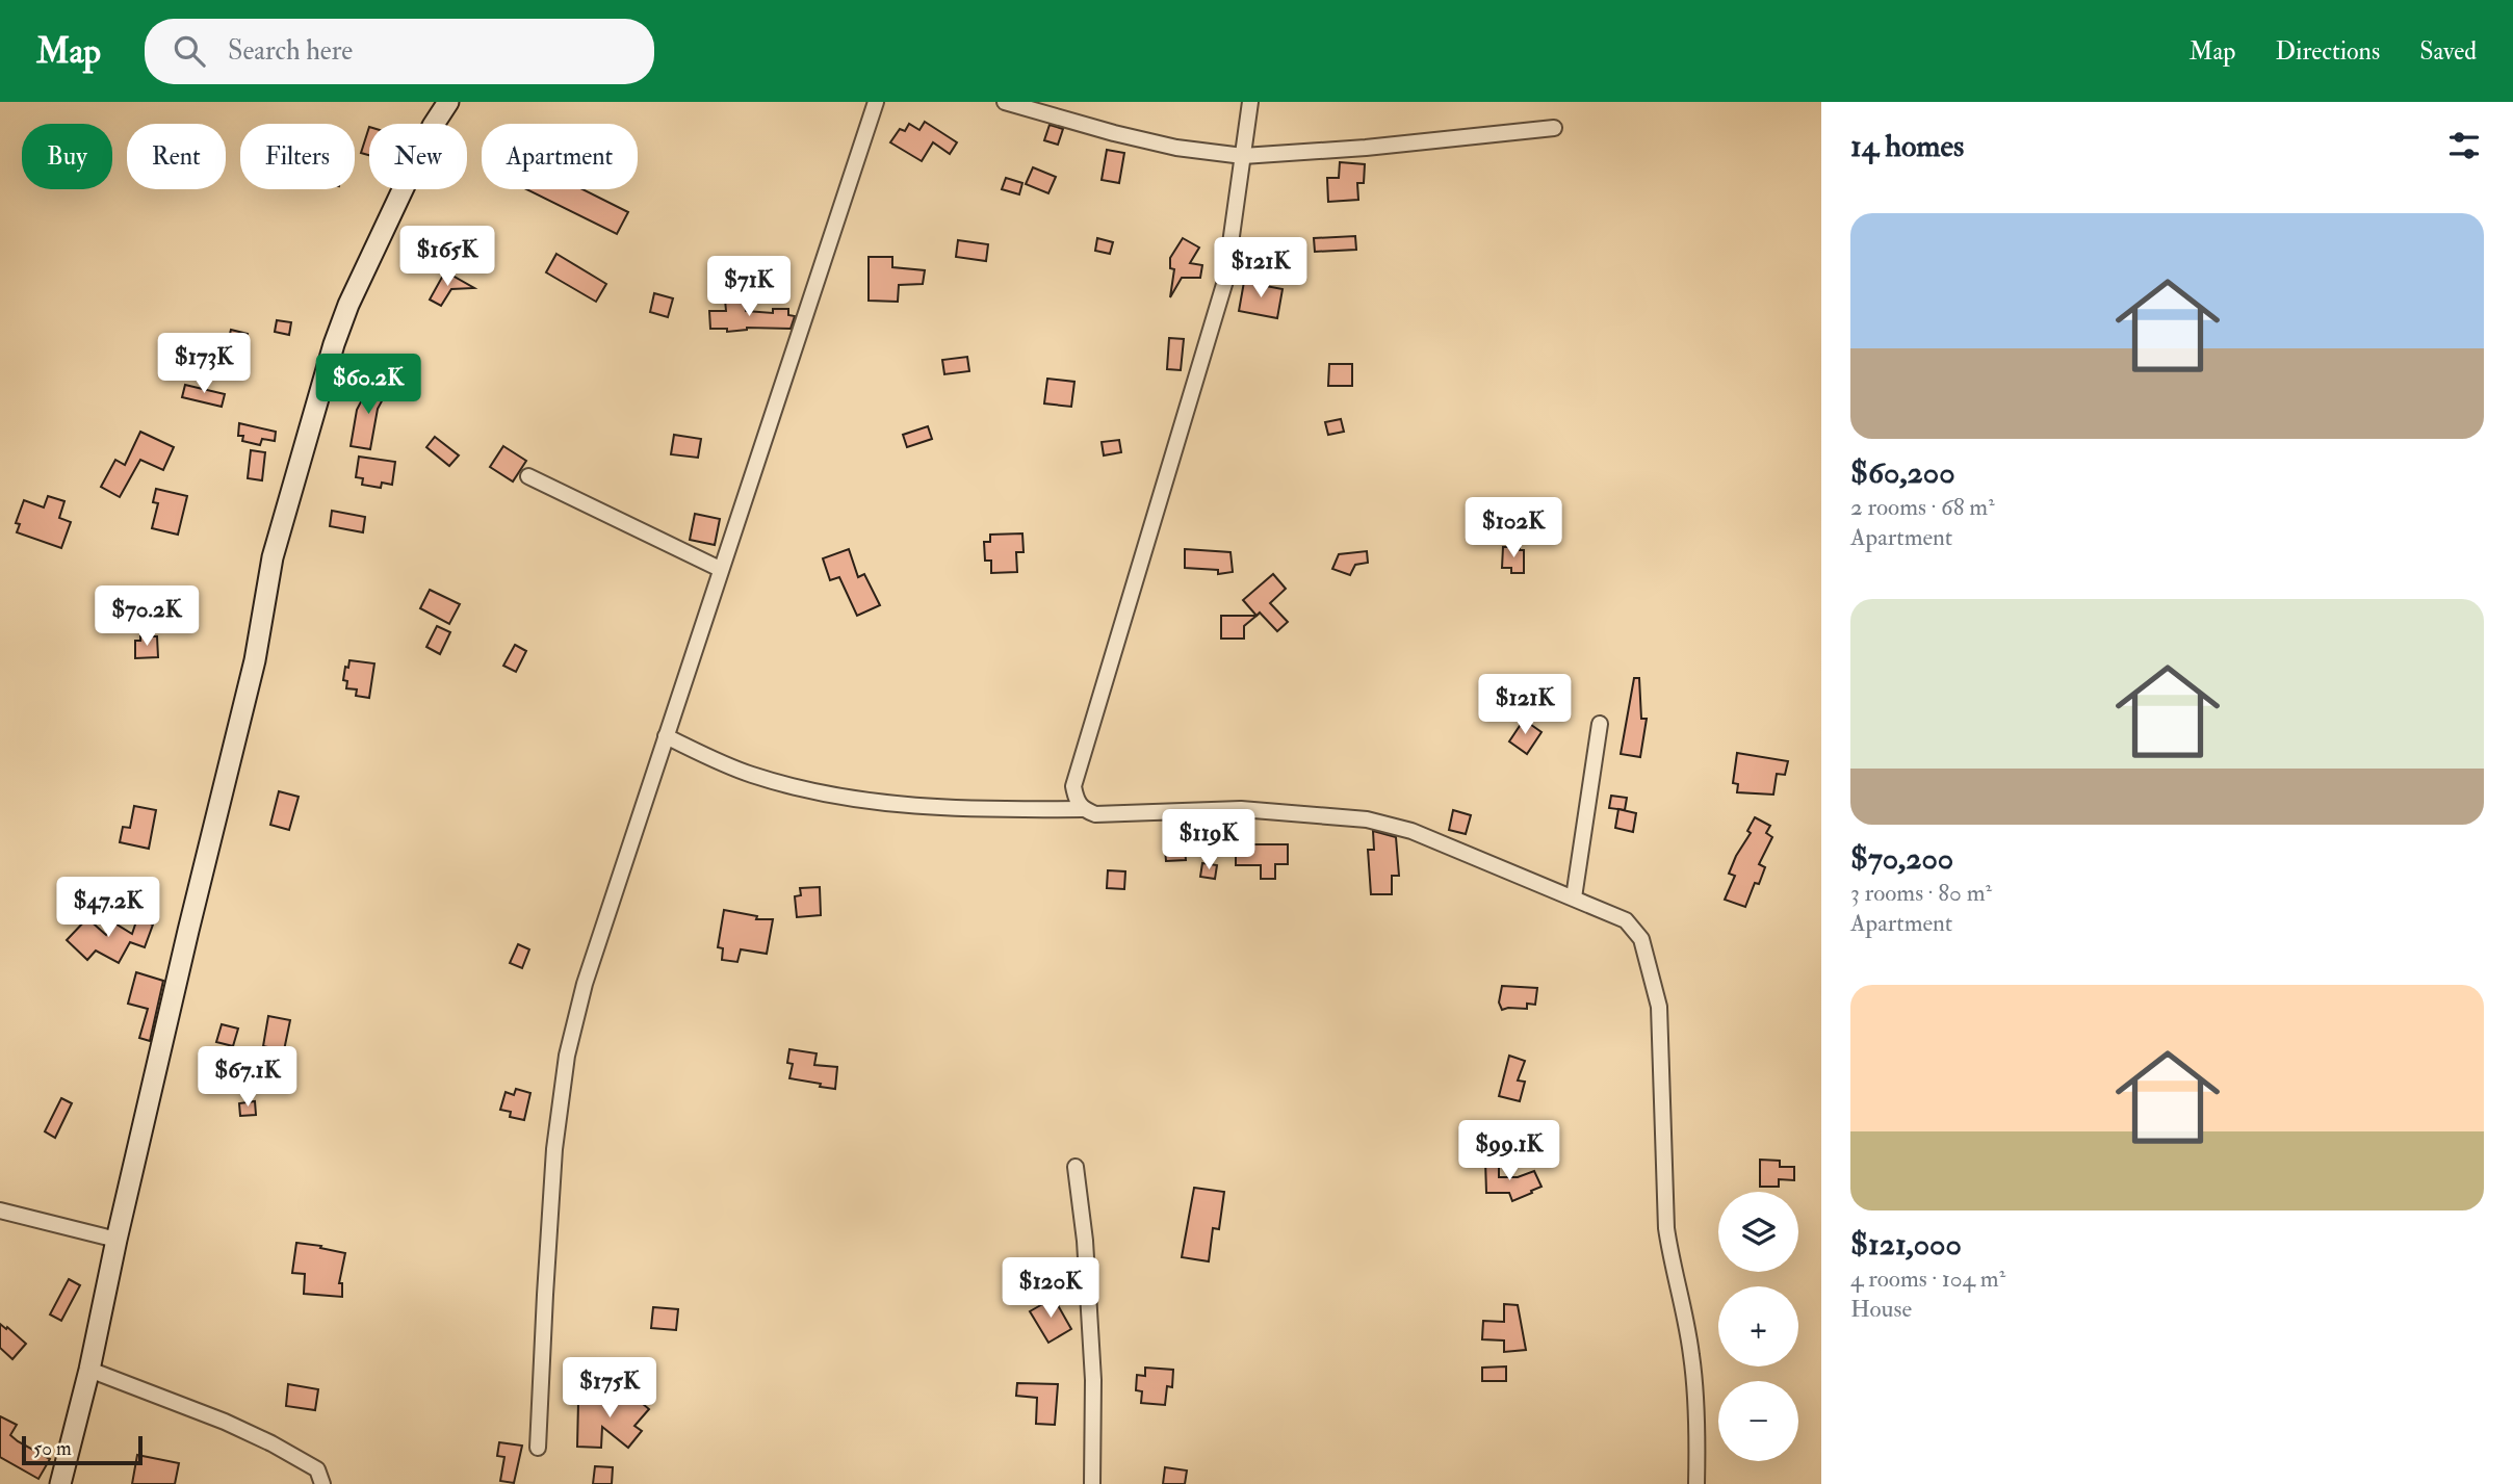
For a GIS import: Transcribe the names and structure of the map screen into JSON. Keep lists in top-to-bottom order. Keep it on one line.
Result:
{"scale_bar":"50 m","page":{"header":"Map","search":"Search here","nav":["Map","Directions","Saved"],"heading":"14 homes","chip":["Buy","Rent","Filters","New","Apartment"],"list":[{"name":"$60,200","note":"2 rooms · 68 m² · Apartment"},{"name":"$70,200","note":"3 rooms · 80 m² · Apartment"},{"name":"$121,000","note":"4 rooms · 104 m² · House"}],"price":["$165K","$121K","$71K","$173K","$60.2K","$102K","$70.2K","$121K","$119K","$47.2K","$67.1K","$99.1K","$120K","$175K"],"map_buttons":["+","−"],"scale":"50 m"}}
